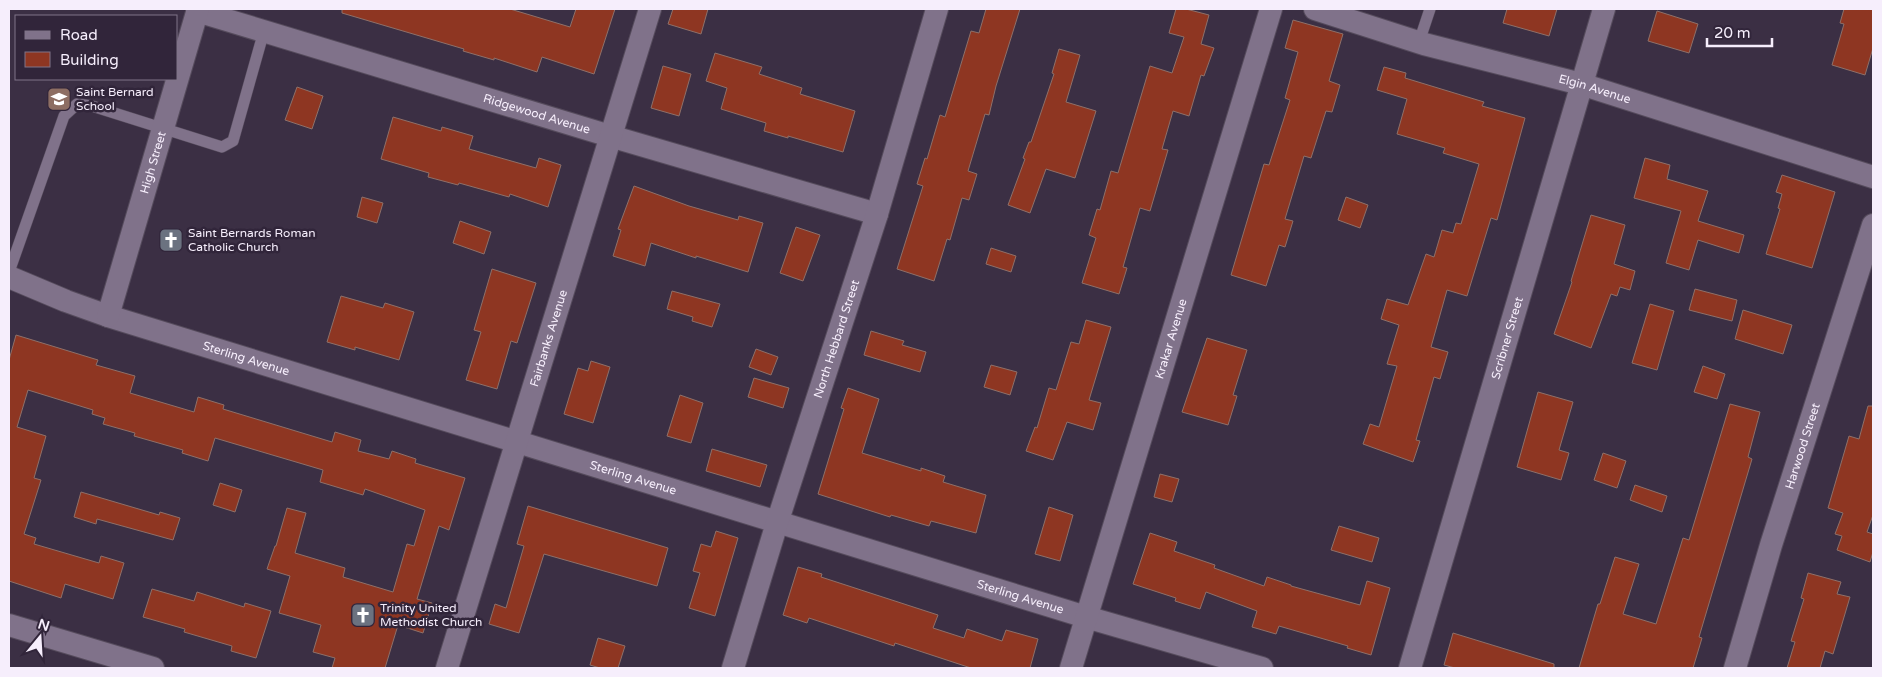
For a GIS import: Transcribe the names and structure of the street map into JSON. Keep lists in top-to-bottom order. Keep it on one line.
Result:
{"streets":{"street":["Elgin Avenue","Ridgewood Avenue","High Street","Krakar Avenue","Scribner Street","Fairbanks Avenue","North Hebbard Street","Sterling Avenue","Harwood Street"]},"crossings":[["Elgin Avenue","Scribner Street"],["Ridgewood Avenue","High Street"],["Ridgewood Avenue","Fairbanks Avenue"],["Ridgewood Avenue","North Hebbard Street"],["High Street","Sterling Avenue"],["Krakar Avenue","Sterling Avenue"],["Fairbanks Avenue","Sterling Avenue"],["North Hebbard Street","Sterling Avenue"]],"places":{"school or university":["Saint Bernard School"],"church":["Saint Bernards Roman Catholic Church","Trinity United Methodist Church"]},"legend":["Road","Building"],"scale_bar":"20 m","north":"top"}
